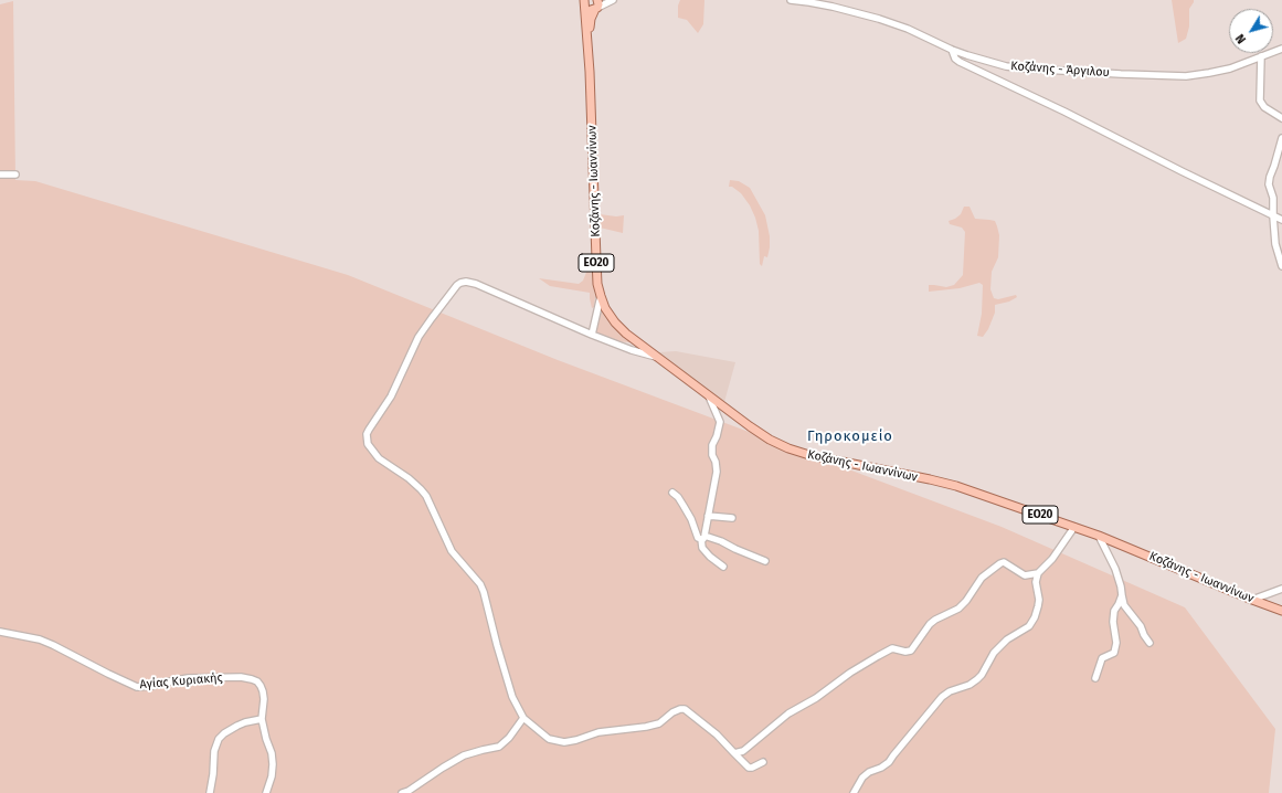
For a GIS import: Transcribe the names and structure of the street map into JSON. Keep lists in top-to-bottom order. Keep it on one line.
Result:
{"streets":{"main road":["Κοζάνης - Ιωαννίνων","ΕΟ20"],"street":["Κοζάνης - Άργιλου","Αγίας Κυριακής"]},"crossings":[["Κοζάνης - Ιωαννίνων","ΕΟ20"]],"districts":["Γηροκομείο"],"north":"bottom left"}
